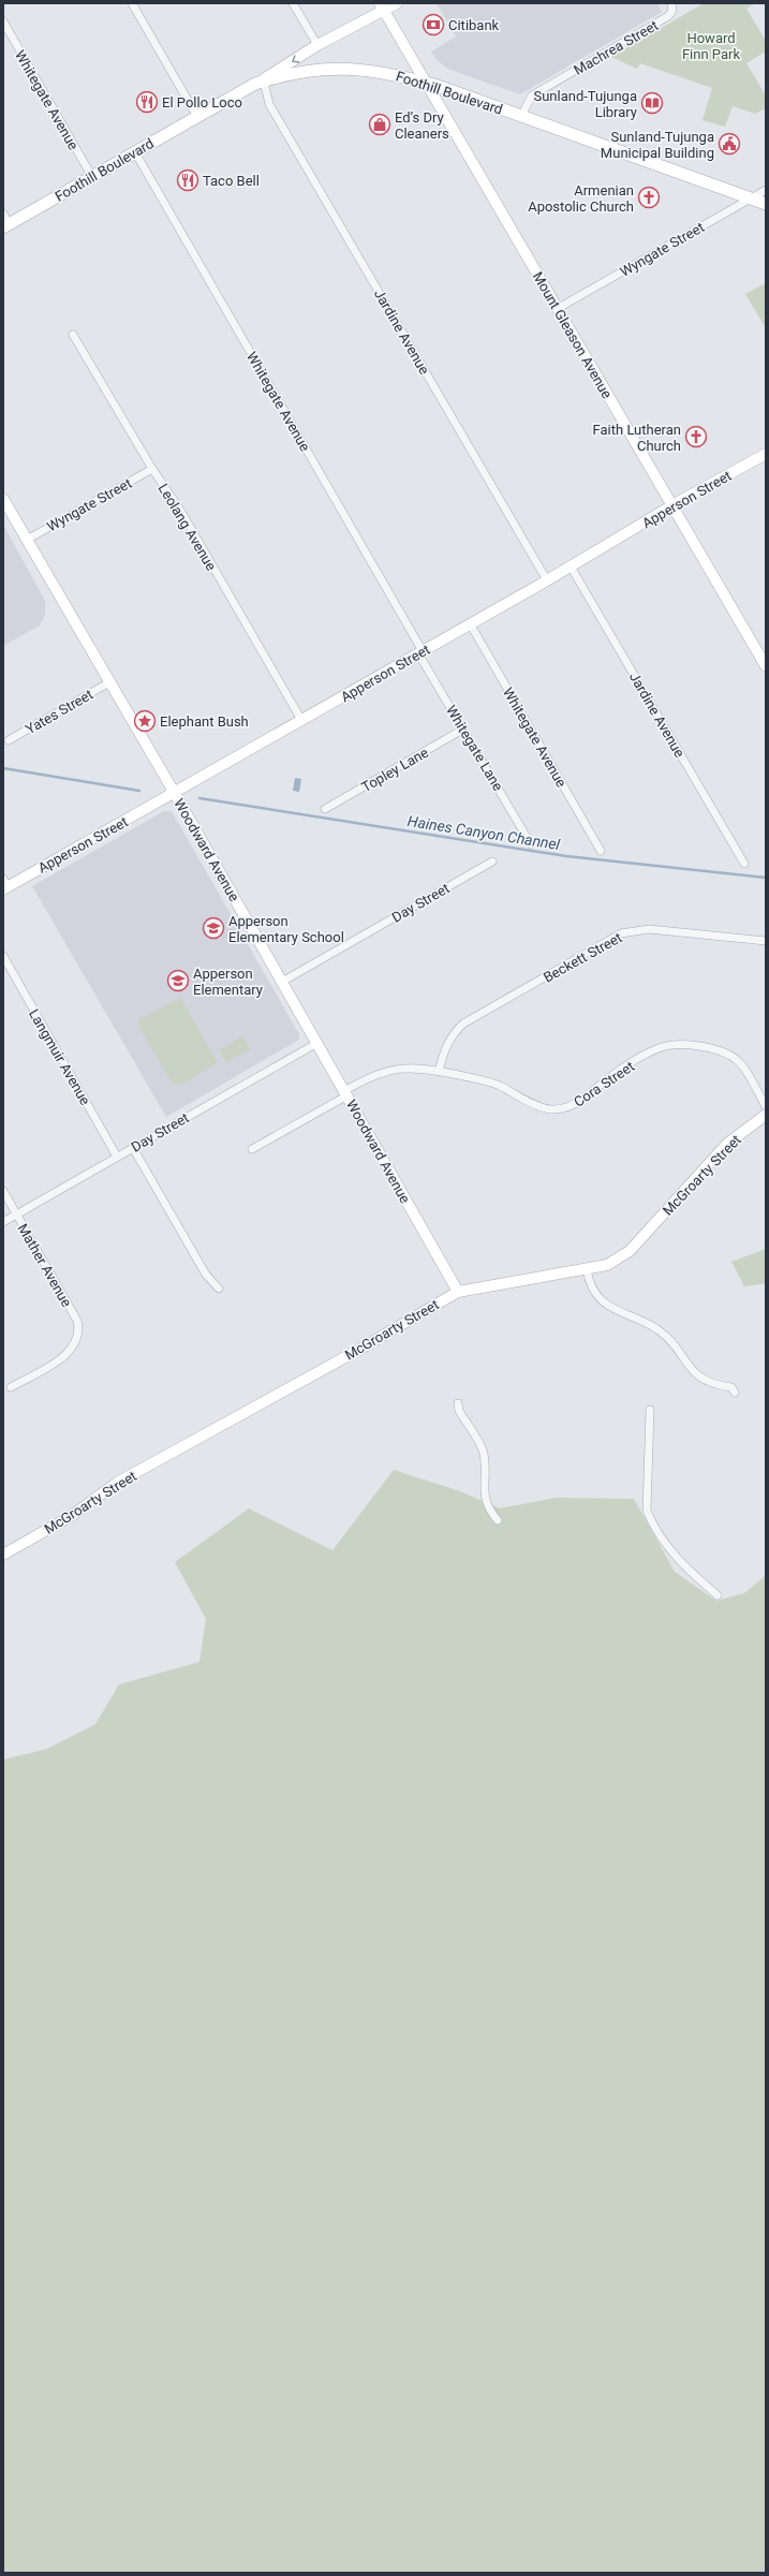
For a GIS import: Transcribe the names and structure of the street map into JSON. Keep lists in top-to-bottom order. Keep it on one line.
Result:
{"streets":{"main road":["Foothill Boulevard"],"street":["Machrea Street","Whitegate Avenue","Wyngate Street","Jardine Avenue","Mount Gleason Avenue","Apperson Street","Leolang Avenue","Yates Street","Whitegate Lane","Topley Lane","Woodward Avenue","Day Street","Beckett Street","Langmuir Avenue","Cora Street","McGroarty Street","Mather Avenue"]},"crossings":[["Machrea Street","Foothill Boulevard"],["Foothill Boulevard","Whitegate Avenue"],["Foothill Boulevard","Wyngate Street"],["Foothill Boulevard","Jardine Avenue"],["Foothill Boulevard","Mount Gleason Avenue"],["Whitegate Avenue","Apperson Street"],["Whitegate Avenue","Whitegate Lane"],["Wyngate Street","Mount Gleason Avenue"],["Wyngate Street","Leolang Avenue"],["Wyngate Street","Woodward Avenue"],["Jardine Avenue","Apperson Street"],["Mount Gleason Avenue","Apperson Street"],["Apperson Street","Leolang Avenue"],["Apperson Street","Whitegate Lane"],["Apperson Street","Woodward Avenue"],["Yates Street","Woodward Avenue"],["Whitegate Lane","Topley Lane"],["Woodward Avenue","Day Street"],["Woodward Avenue","Cora Street"],["Woodward Avenue","McGroarty Street"],["Day Street","Langmuir Avenue"],["Day Street","Mather Avenue"],["Beckett Street","Cora Street"]],"water":["Haines Canyon Channel"],"parks":["Howard Finn Park"],"places":{"bank":["Citibank"],"restaurant":["El Pollo Loco","Taco Bell"],"library":["Sunland-Tujunga Library"],"shop":["Ed’s Dry Cleaners"],"public building":["Sunland-Tujunga Municipal Building"],"church":["Armenian Apostolic Church","Faith Lutheran Church"],"place":["Elephant Bush"],"school or university":["Apperson Elementary School","Apperson Elementary"]}}
